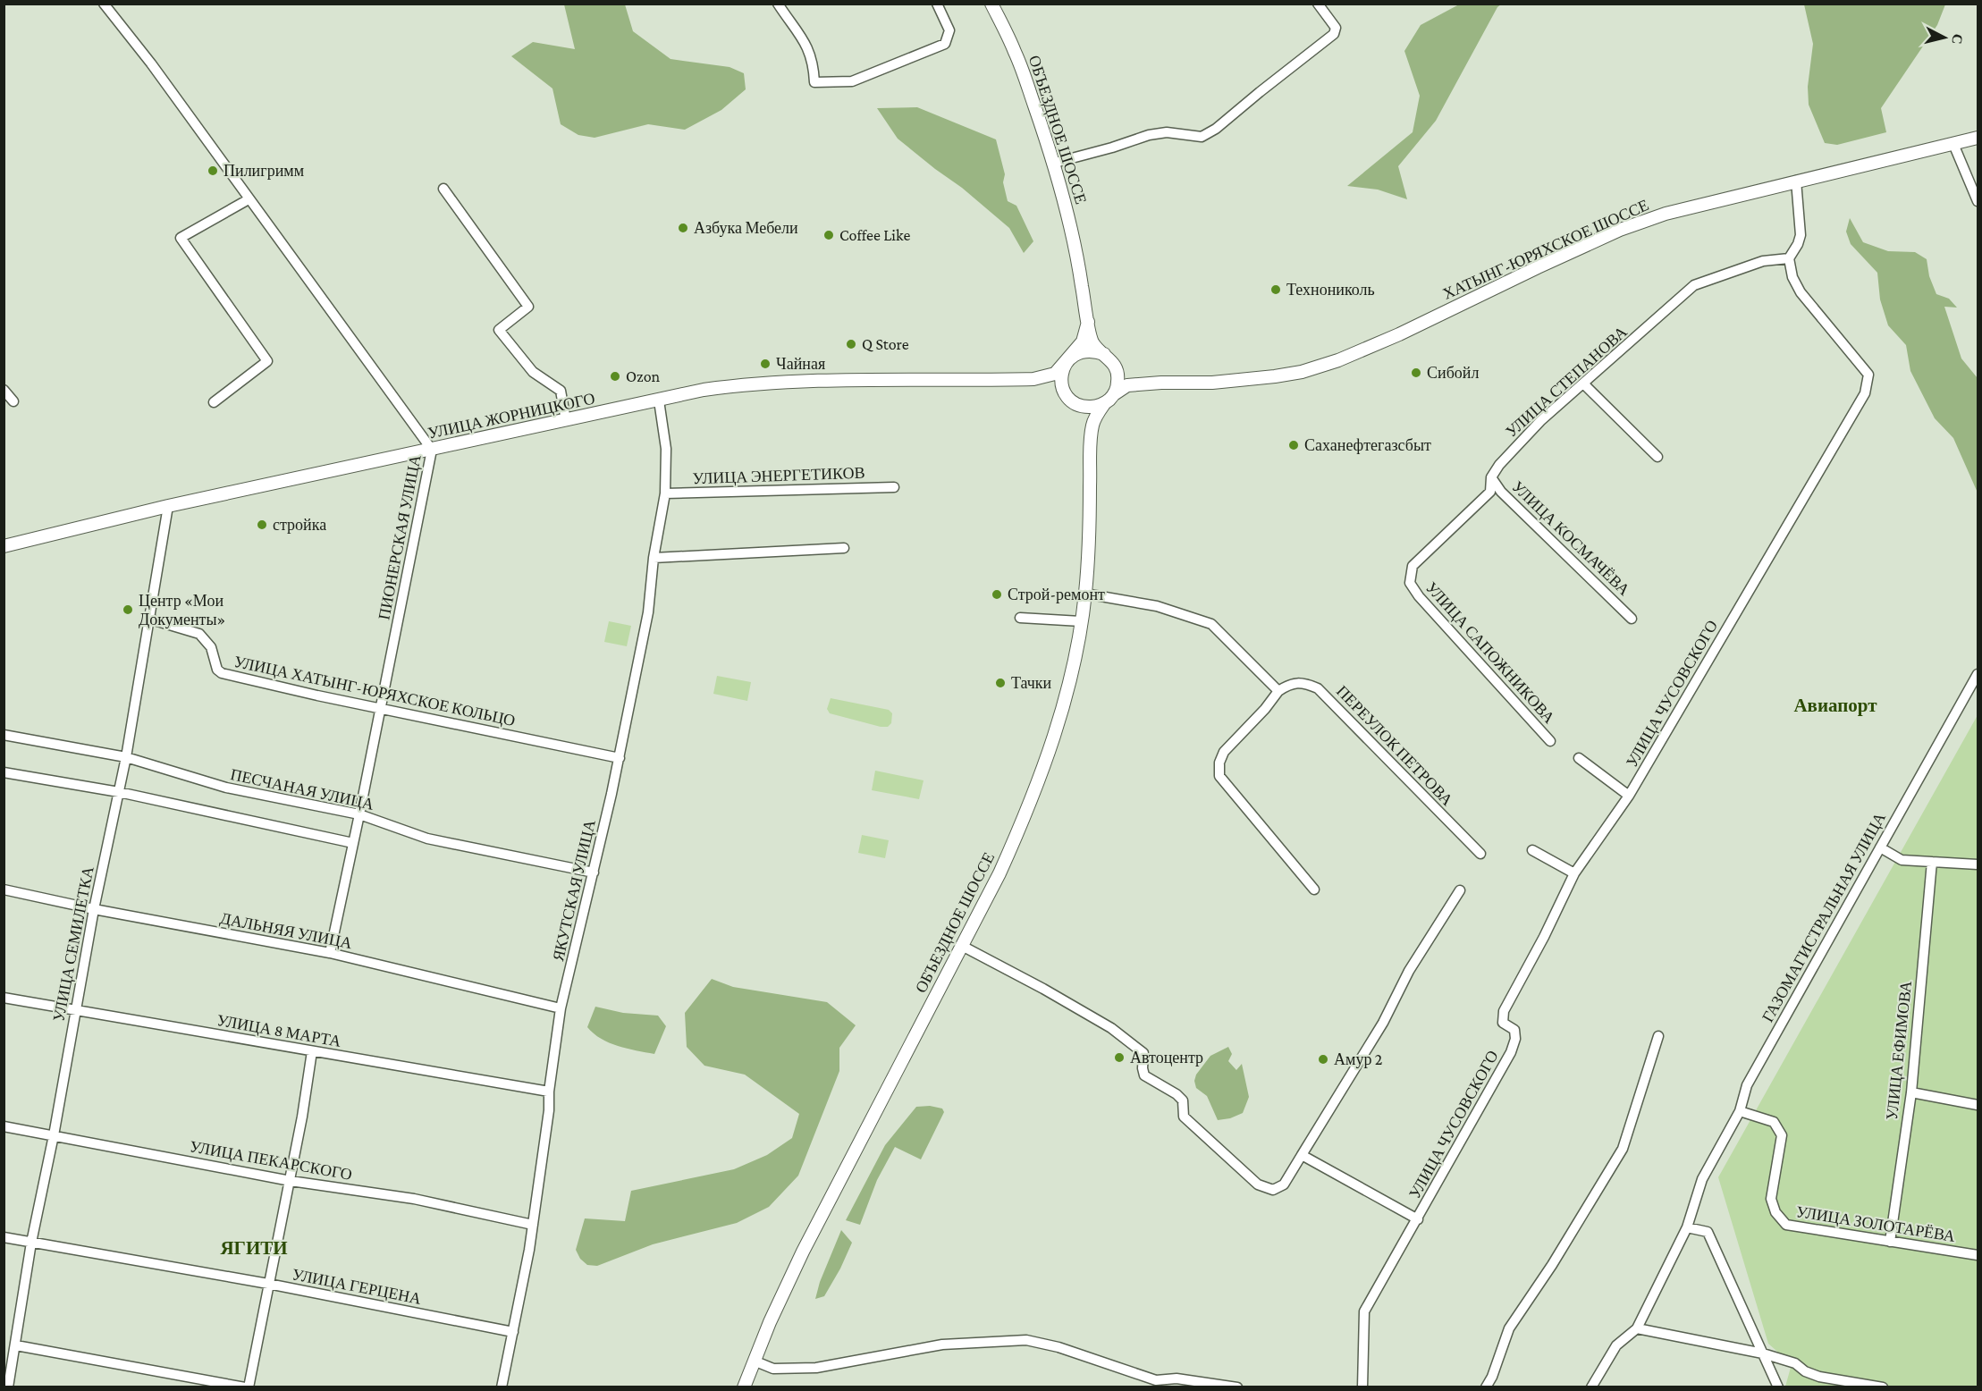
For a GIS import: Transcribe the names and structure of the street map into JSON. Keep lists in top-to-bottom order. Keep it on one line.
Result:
{"streets":{"main road":["ОБЪЕЗДНОЕ ШОССЕ","ХАТЫНГ-ЮРЯХСКОЕ ШОССЕ","УЛИЦА ЖОРНИЦКОГО"],"street":["УЛИЦА СТЕПАНОВА","УЛИЦА ЭНЕРГЕТИКОВ","ПИОНЕРСКАЯ УЛИЦА","УЛИЦА КОСМАЧЁВА","УЛИЦА САПОЖНИКОВА","УЛИЦА ХАТЫНГ-ЮРЯХСКОЕ КОЛЬЦО","УЛИЦА ЧУСОВСКОГО","ПЕРЕУЛОК ПЕТРОВА","ПЕСЧАНАЯ УЛИЦА","ЯКУТСКАЯ УЛИЦА","ГАЗОМАГИСТРАЛЬНАЯ УЛИЦА","ДАЛЬНЯЯ УЛИЦА","УЛИЦА СЕМИЛЕТКА","УЛИЦА 8 МАРТА","УЛИЦА ЕФИМОВА","УЛИЦА ПЕКАРСКОГО","УЛИЦА ЗОЛОТАРЁВА","УЛИЦА ГЕРЦЕНА"]},"crossings":[["ОБЪЕЗДНОЕ ШОССЕ","ХАТЫНГ-ЮРЯХСКОЕ ШОССЕ"],["ОБЪЕЗДНОЕ ШОССЕ","УЛИЦА ЖОРНИЦКОГО"],["ХАТЫНГ-ЮРЯХСКОЕ ШОССЕ","УЛИЦА ЖОРНИЦКОГО"],["УЛИЦА СТЕПАНОВА","УЛИЦА КОСМАЧЁВА"],["УЛИЦА СТЕПАНОВА","УЛИЦА САПОЖНИКОВА"],["УЛИЦА СТЕПАНОВА","УЛИЦА ЧУСОВСКОГО"],["УЛИЦА ЖОРНИЦКОГО","ПИОНЕРСКАЯ УЛИЦА"],["УЛИЦА ЖОРНИЦКОГО","ЯКУТСКАЯ УЛИЦА"],["УЛИЦА ЖОРНИЦКОГО","УЛИЦА СЕМИЛЕТКА"],["УЛИЦА ЭНЕРГЕТИКОВ","ЯКУТСКАЯ УЛИЦА"],["ПИОНЕРСКАЯ УЛИЦА","УЛИЦА ХАТЫНГ-ЮРЯХСКОЕ КОЛЬЦО"],["ПИОНЕРСКАЯ УЛИЦА","ПЕСЧАНАЯ УЛИЦА"],["ПИОНЕРСКАЯ УЛИЦА","ДАЛЬНЯЯ УЛИЦА"],["УЛИЦА ХАТЫНГ-ЮРЯХСКОЕ КОЛЬЦО","ЯКУТСКАЯ УЛИЦА"],["УЛИЦА ХАТЫНГ-ЮРЯХСКОЕ КОЛЬЦО","УЛИЦА СЕМИЛЕТКА"],["ПЕСЧАНАЯ УЛИЦА","ЯКУТСКАЯ УЛИЦА"],["ПЕСЧАНАЯ УЛИЦА","УЛИЦА СЕМИЛЕТКА"],["ЯКУТСКАЯ УЛИЦА","ДАЛЬНЯЯ УЛИЦА"],["ЯКУТСКАЯ УЛИЦА","УЛИЦА 8 МАРТА"],["ЯКУТСКАЯ УЛИЦА","УЛИЦА ПЕКАРСКОГО"],["ЯКУТСКАЯ УЛИЦА","УЛИЦА ГЕРЦЕНА"],["ГАЗОМАГИСТРАЛЬНАЯ УЛИЦА","УЛИЦА ЗОЛОТАРЁВА"],["ДАЛЬНЯЯ УЛИЦА","УЛИЦА СЕМИЛЕТКА"],["УЛИЦА СЕМИЛЕТКА","УЛИЦА 8 МАРТА"],["УЛИЦА СЕМИЛЕТКА","УЛИЦА ПЕКАРСКОГО"],["УЛИЦА СЕМИЛЕТКА","УЛИЦА ГЕРЦЕНА"],["УЛИЦА ЕФИМОВА","УЛИЦА ЗОЛОТАРЁВА"]],"districts":["Авиапорт","ЯГИТИ"],"places":["Пилигримм","Азбука Мебели","Coffee Like","Технониколь","Q Store","Чайная","Сибойл","Ozon","Саханефтегазсбыт","стройка","Строй-ремонт","Центр «Мои Документы»","Тачки","Автоцентр","Амур 2"],"north":"right"}
